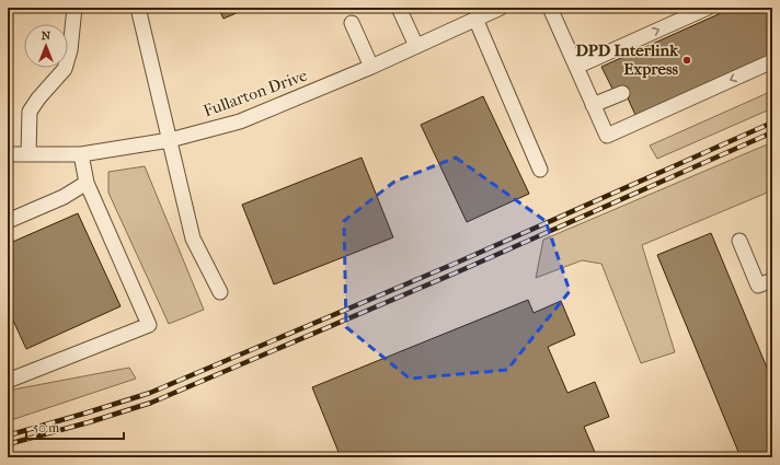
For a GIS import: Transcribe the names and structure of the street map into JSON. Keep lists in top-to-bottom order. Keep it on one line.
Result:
{"streets":{"street":["Fullarton Drive"]},"places":["DPD Interlink Express"],"scale_bar":"50 m","north":"top"}
